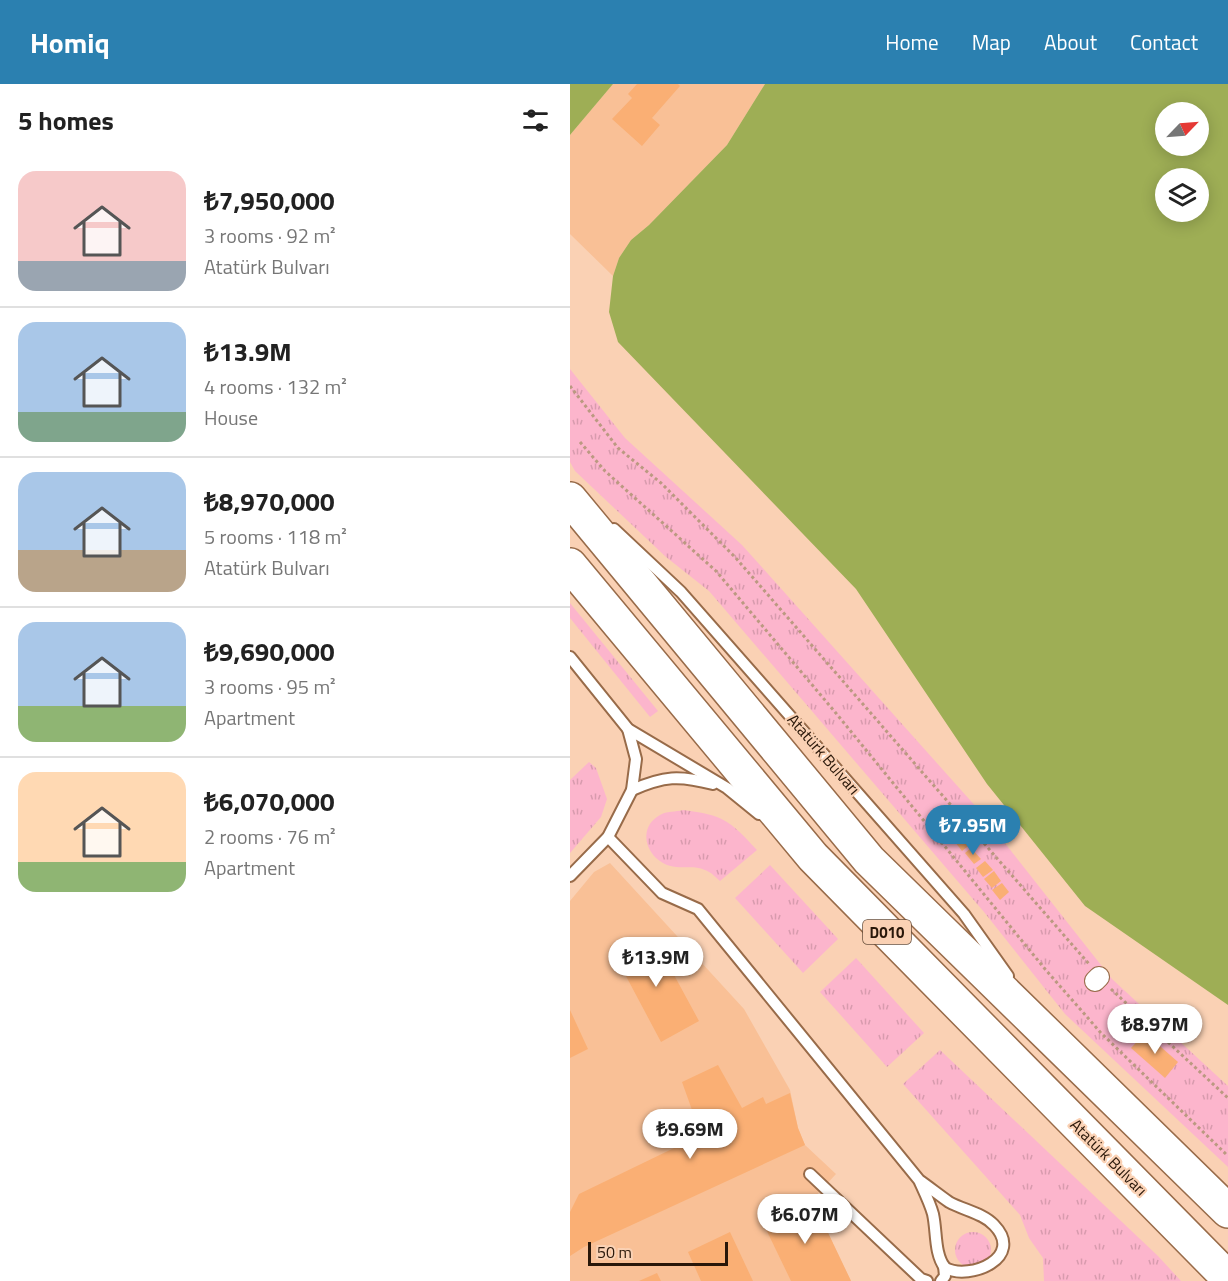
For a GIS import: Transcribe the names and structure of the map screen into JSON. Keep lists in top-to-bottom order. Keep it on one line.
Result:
{"streets":{"highway":["Atatürk Bulvarı","D010"]},"scale_bar":"50 m","north":"top right","page":{"header":"Homiq","nav":["Home","Map","About","Contact"],"heading":"5 homes","list":[{"name":"₺7,950,000","note":"3 rooms · 92 m² · Atatürk Bulvarı"},{"name":"₺13.9M","note":"4 rooms · 132 m² · House"},{"name":"₺8,970,000","note":"5 rooms · 118 m² · Atatürk Bulvarı"},{"name":"₺9,690,000","note":"3 rooms · 95 m² · Apartment"},{"name":"₺6,070,000","note":"2 rooms · 76 m² · Apartment"}],"price":["₺7.95M","₺13.9M","₺8.97M","₺9.69M","₺6.07M"],"scale":"50 m"}}
